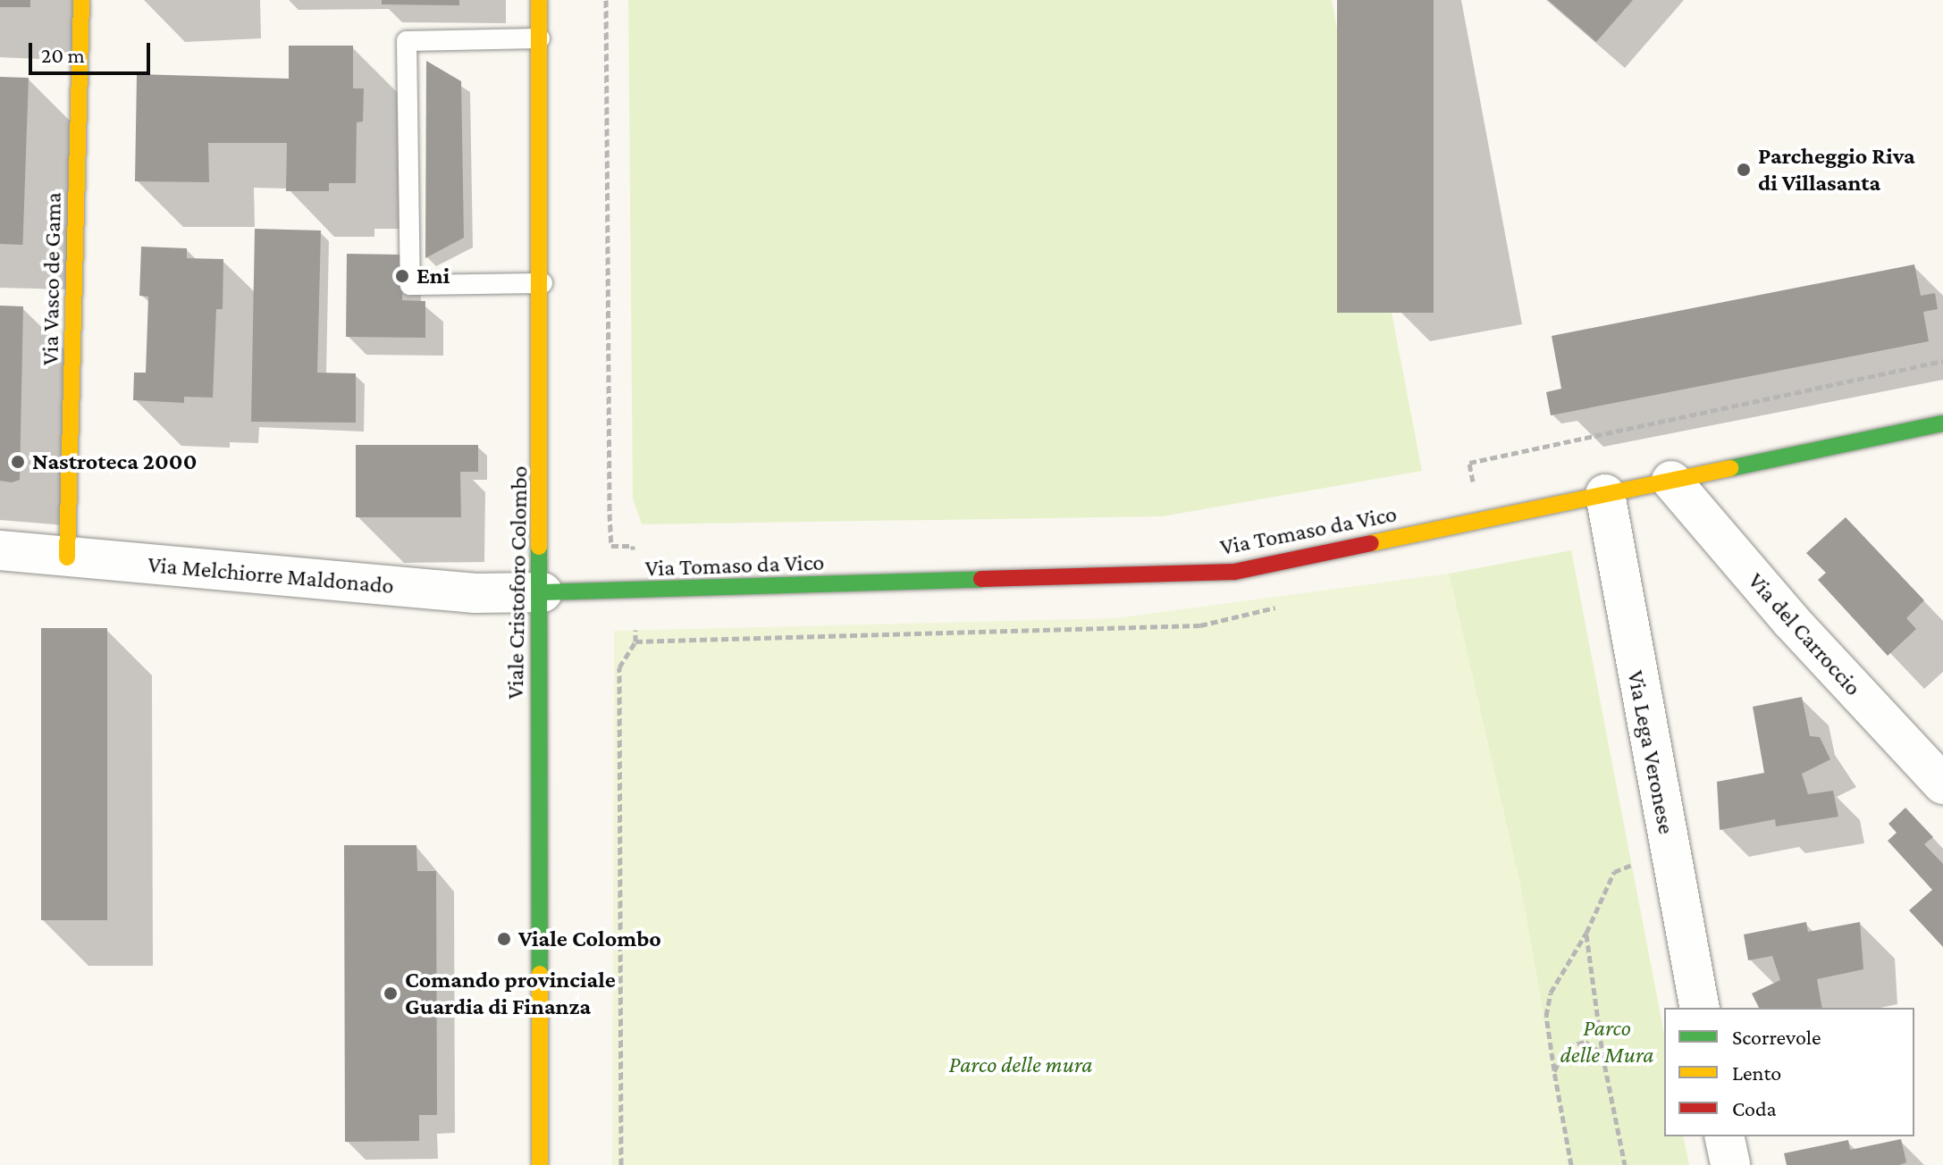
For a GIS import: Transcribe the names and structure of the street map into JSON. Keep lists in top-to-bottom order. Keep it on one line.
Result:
{"streets":{"street":["Via Vasco de Gama","Via Tomaso da Vico","Via Melchiorre Maldonado","Viale Cristoforo Colombo","Via del Carroccio","Via Lega Veronese"]},"crossings":[["Via Vasco de Gama","Via Melchiorre Maldonado"],["Via Tomaso da Vico","Via Melchiorre Maldonado"],["Via Tomaso da Vico","Viale Cristoforo Colombo"],["Via Tomaso da Vico","Via del Carroccio"],["Via Tomaso da Vico","Via Lega Veronese"],["Via Melchiorre Maldonado","Viale Cristoforo Colombo"]],"parks":["Parco delle Mura","Parco delle mura"],"places":["Parcheggio Riva di Villasanta","Eni","Nastroteca 2000","Viale Colombo","Comando provinciale Guardia di Finanza"],"legend":["Scorrevole","Lento","Coda"],"scale_bar":"20 m"}
